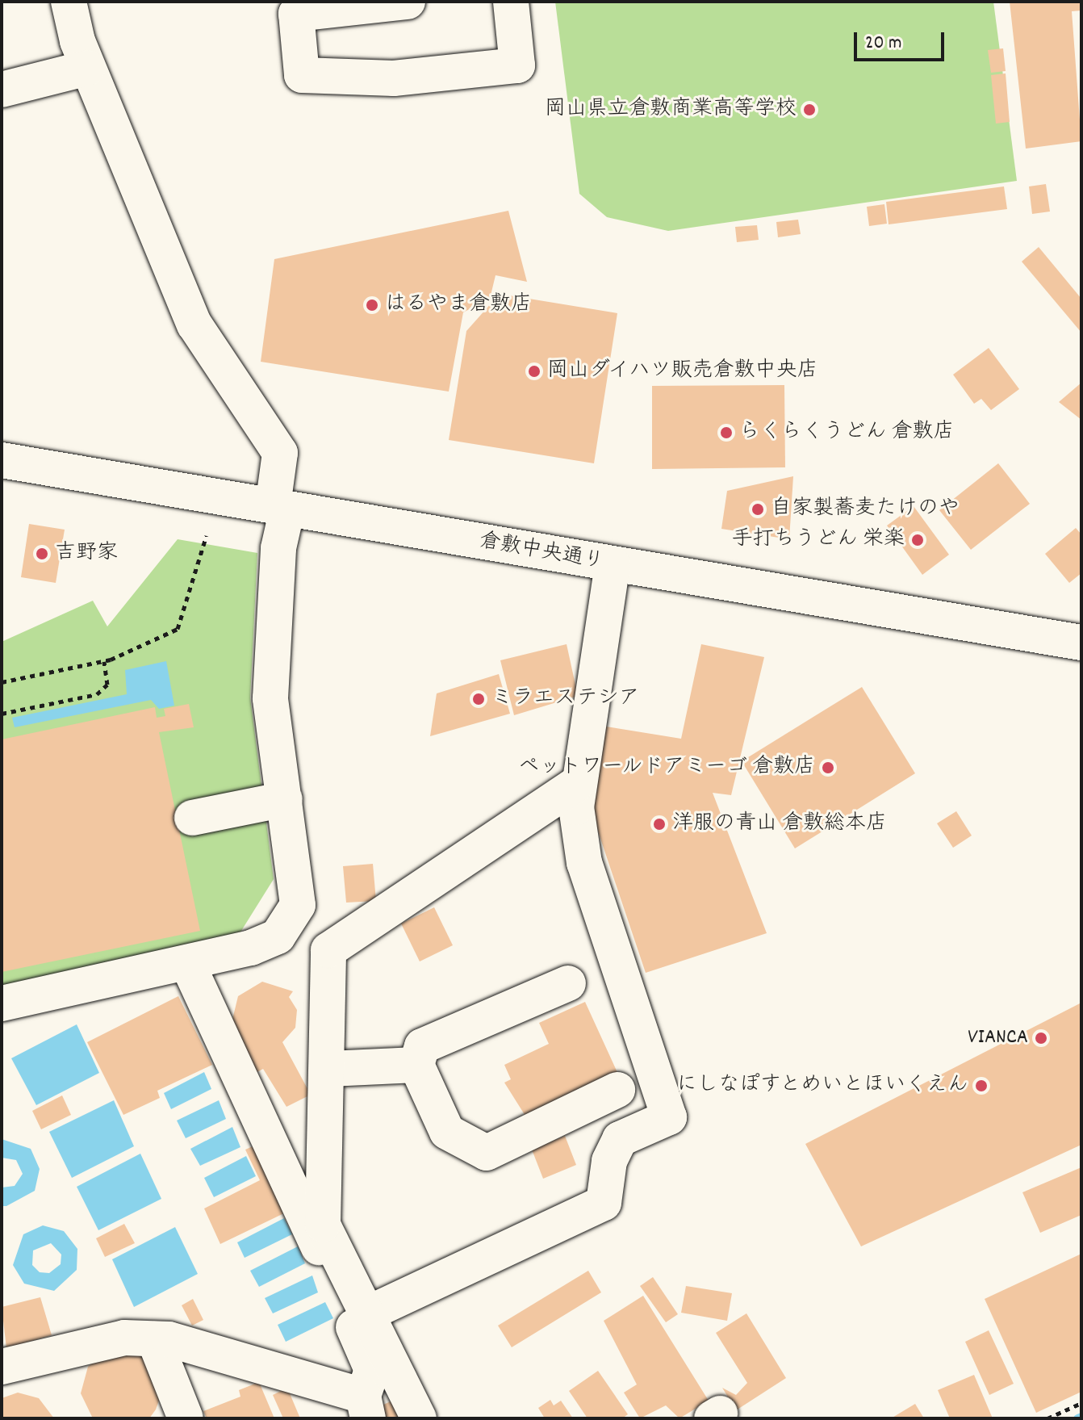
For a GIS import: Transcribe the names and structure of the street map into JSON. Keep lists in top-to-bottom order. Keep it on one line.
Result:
{"streets":{"street":["倉敷中央通り"]},"places":["岡山県立倉敷商業高等学校","はるやま倉敷店","岡山ダイハツ販売倉敷中央店","らくらくうどん 倉敷店","自家製蕎麦たけのや","手打ちうどん 栄楽","吉野家","ミラエステシア","ペットワールドアミーゴ 倉敷店","洋服の青山 倉敷総本店","VIANCA","にしなぽすとめいとほいくえん"],"scale_bar":"20 m"}
